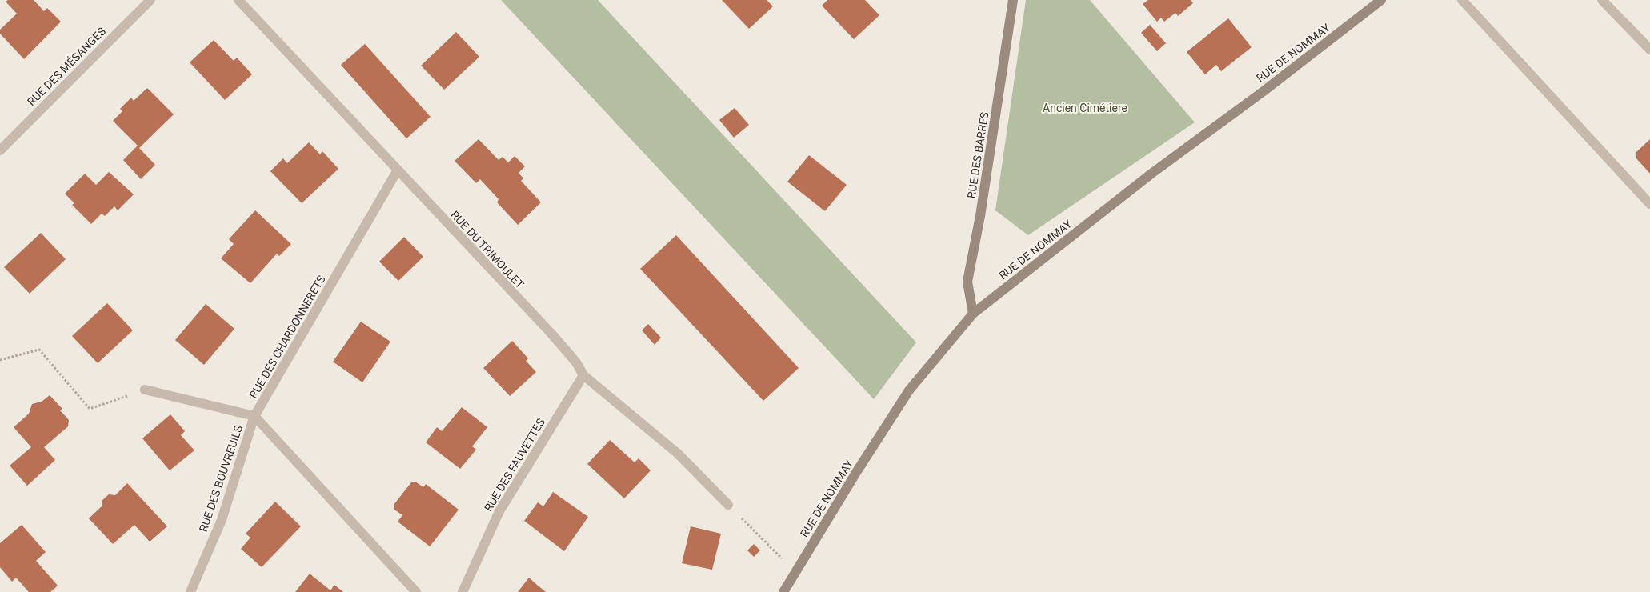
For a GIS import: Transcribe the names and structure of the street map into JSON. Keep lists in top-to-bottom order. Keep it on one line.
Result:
{"streets":{"street":["RUE DE NOMMAY","RUE DES MÉSANGES","RUE DES BARRES","RUE DU TRIMOULET","RUE DES CHARDONNERETS","RUE DES FAUVETTES","RUE DES BOUVREUILS"]},"crossings":[["RUE DE NOMMAY","RUE DES BARRES"],["RUE DU TRIMOULET","RUE DES CHARDONNERETS"],["RUE DU TRIMOULET","RUE DES FAUVETTES"],["RUE DES CHARDONNERETS","RUE DES BOUVREUILS"]],"parks":["Ancien Cimétiere"]}
